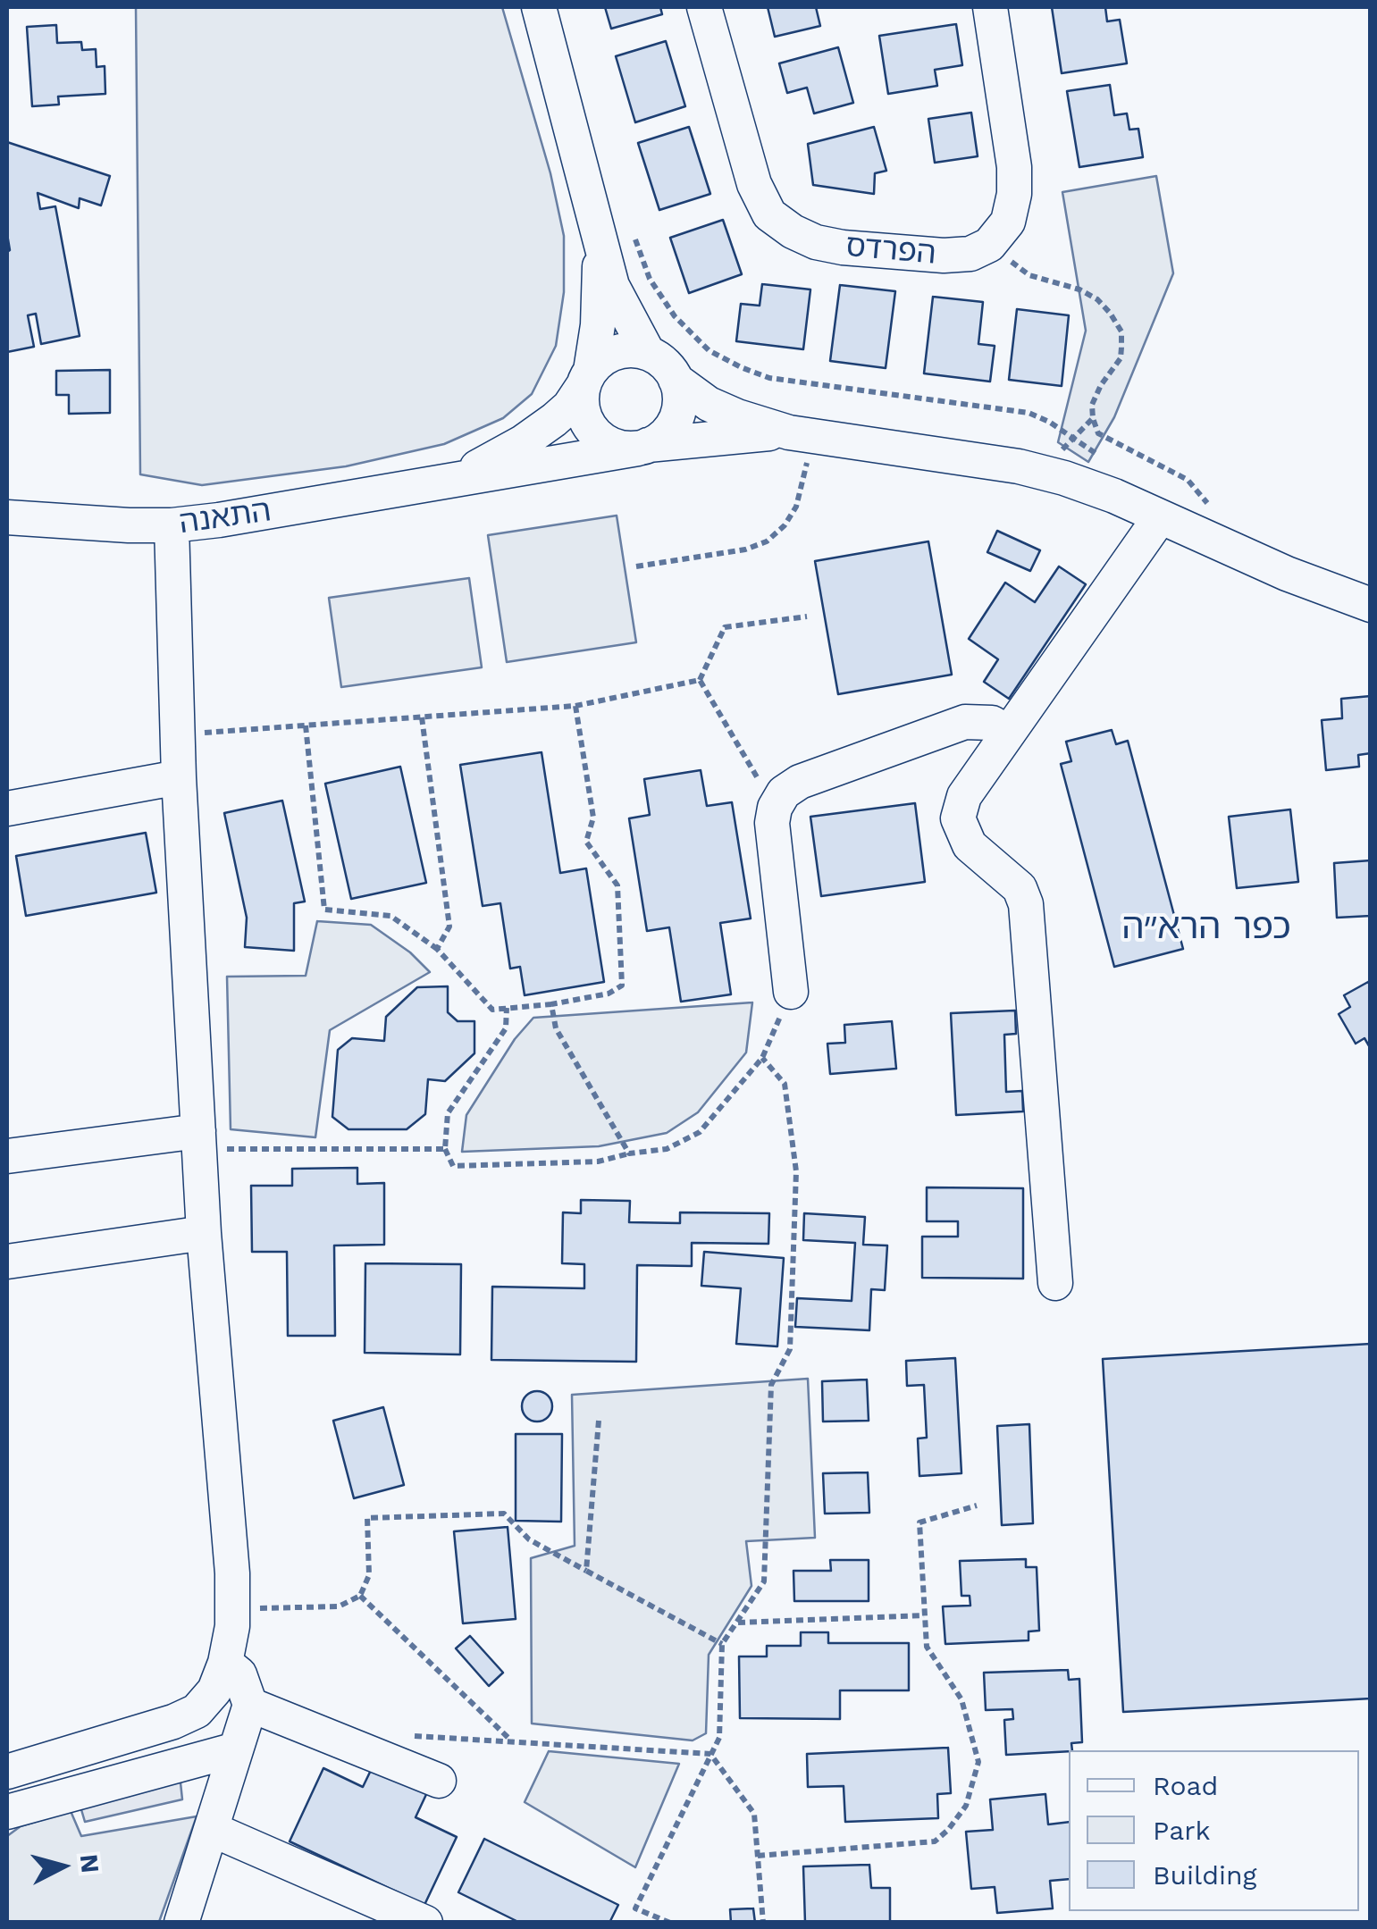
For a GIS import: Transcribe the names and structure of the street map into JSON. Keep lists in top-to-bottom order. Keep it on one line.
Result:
{"streets":{"street":["הפרדס","התאנה"]},"districts":["כפר הרא״ה"],"legend":["Road","Park","Building"],"north":"right"}
